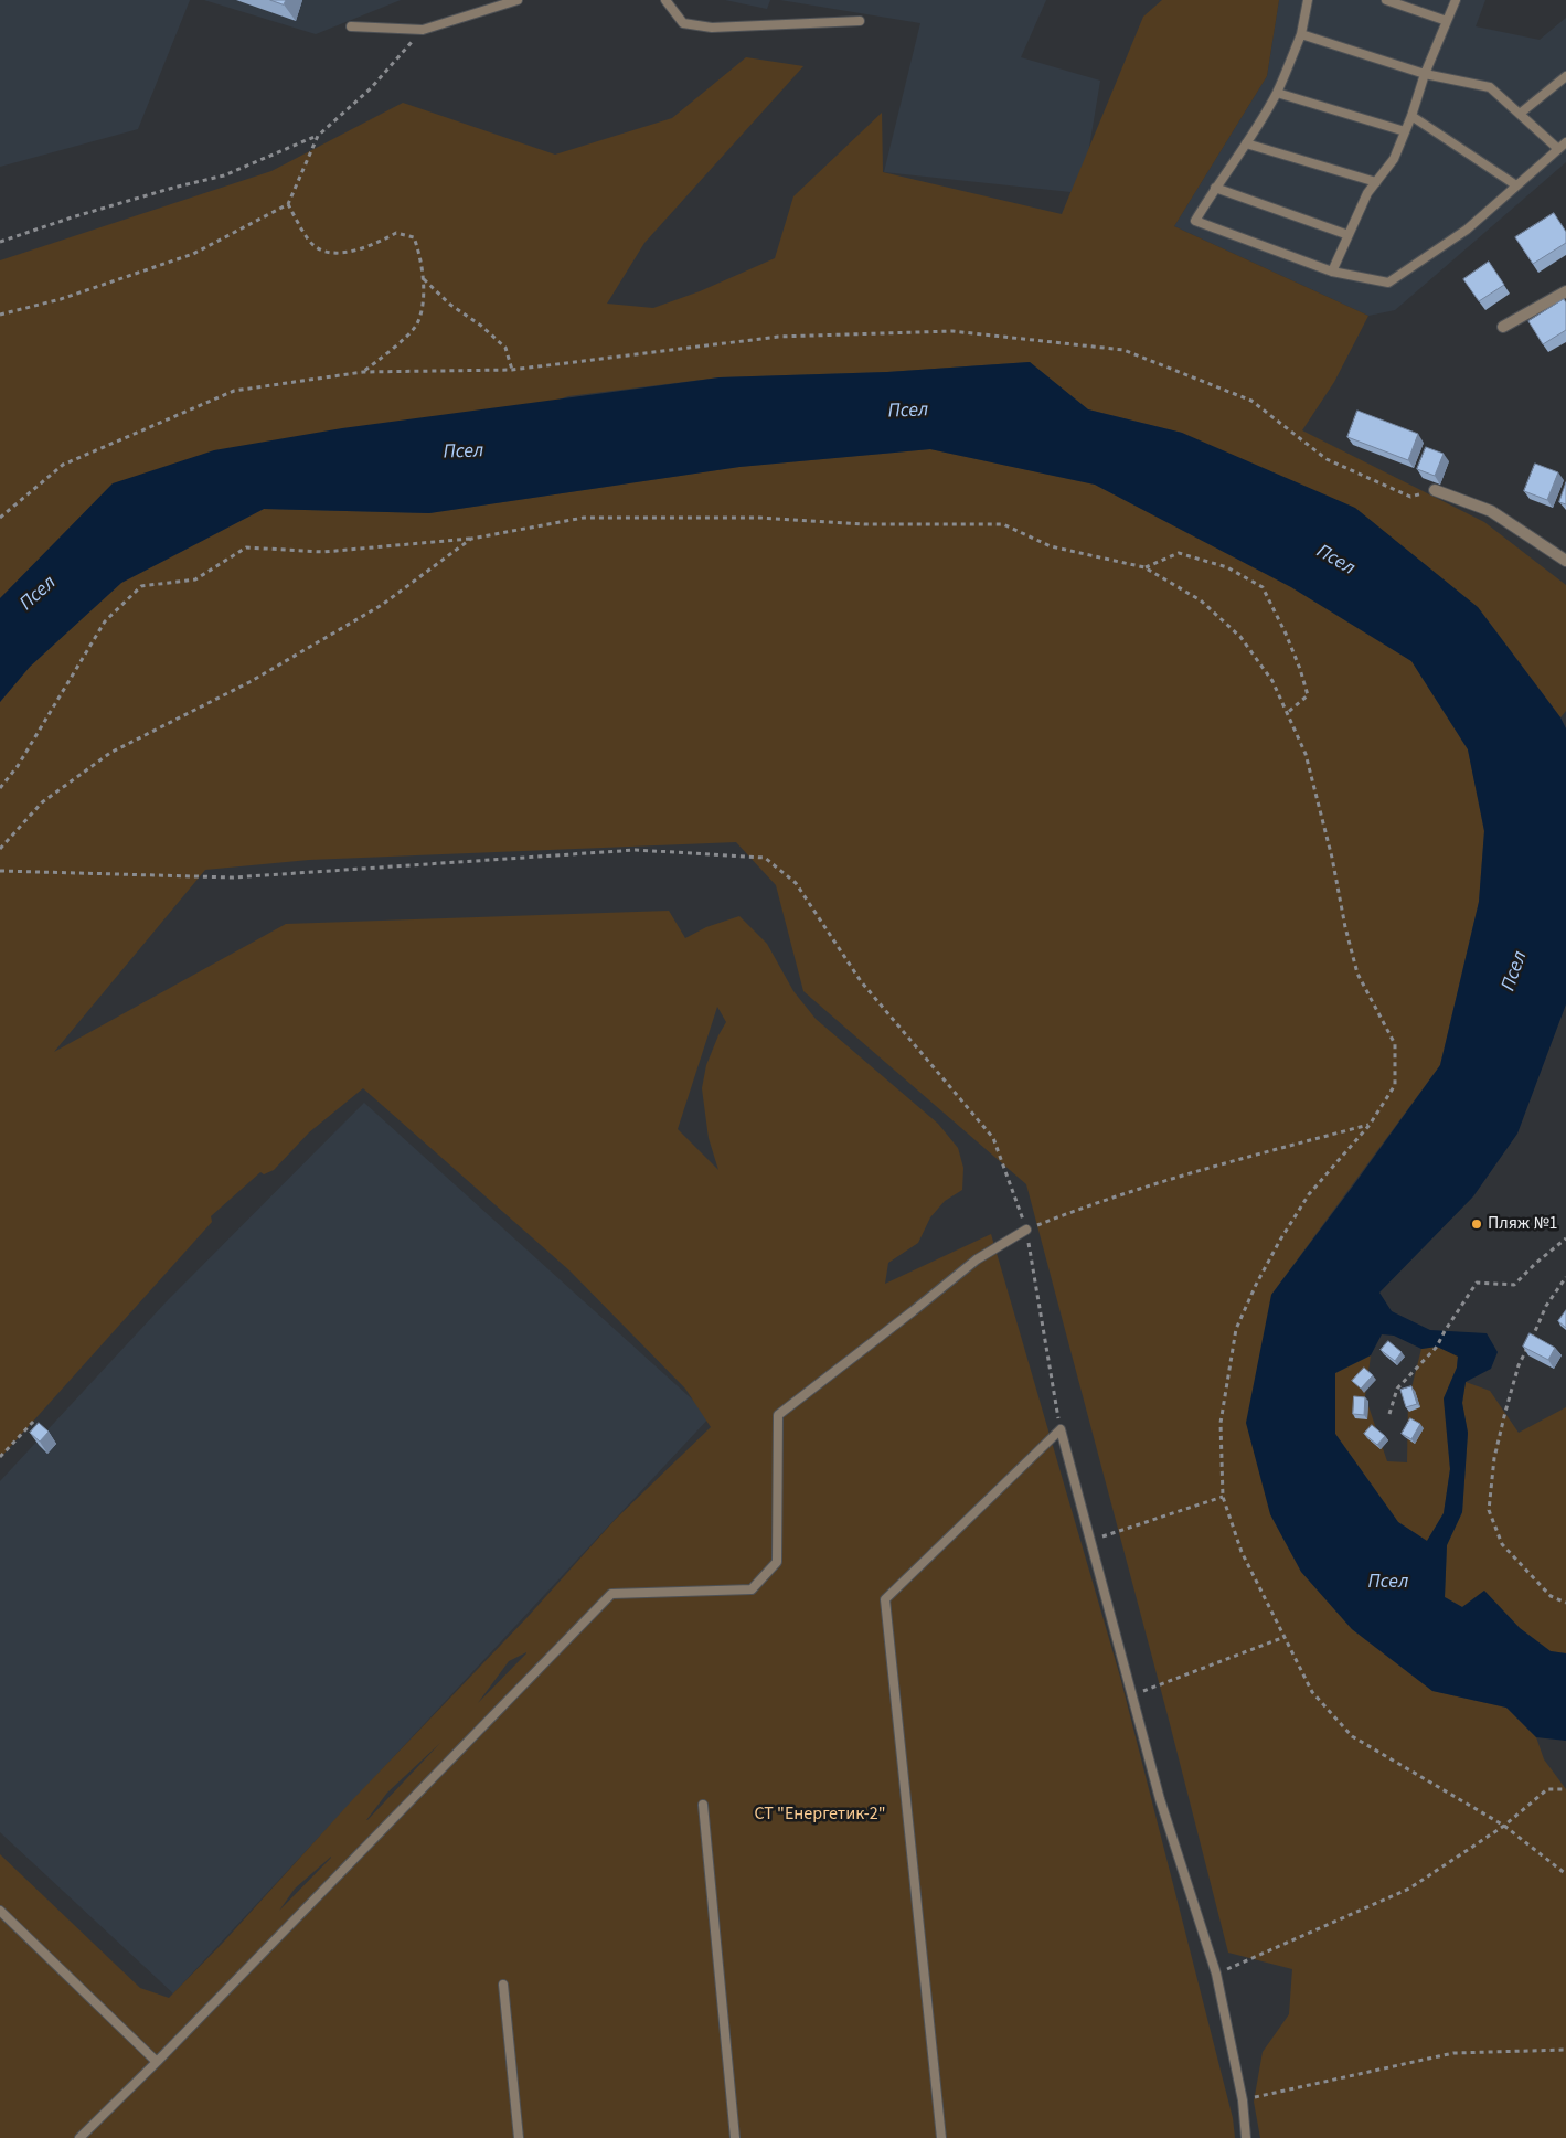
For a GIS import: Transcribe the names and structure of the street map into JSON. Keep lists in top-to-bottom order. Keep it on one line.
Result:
{"water":["Псел"],"parks":["СТ \"Енергетик-2\""],"places":["Пляж №1"]}
